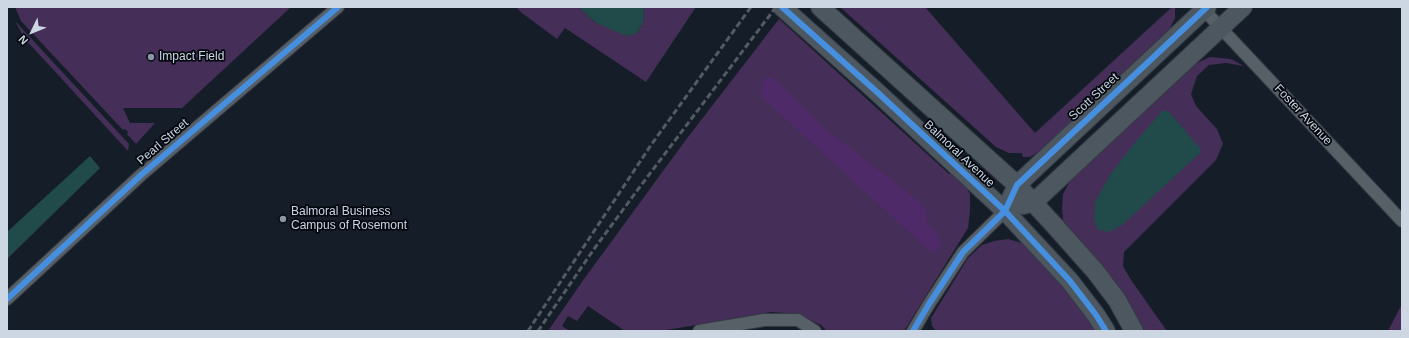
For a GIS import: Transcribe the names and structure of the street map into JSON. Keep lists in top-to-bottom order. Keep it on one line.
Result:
{"streets":{"street":["Scott Street","Foster Avenue","Pearl Street","Balmoral Avenue"]},"crossings":[["Scott Street","Foster Avenue"],["Scott Street","Balmoral Avenue"]],"places":["Impact Field","Balmoral Business Campus of Rosemont"],"north":"bottom left"}
